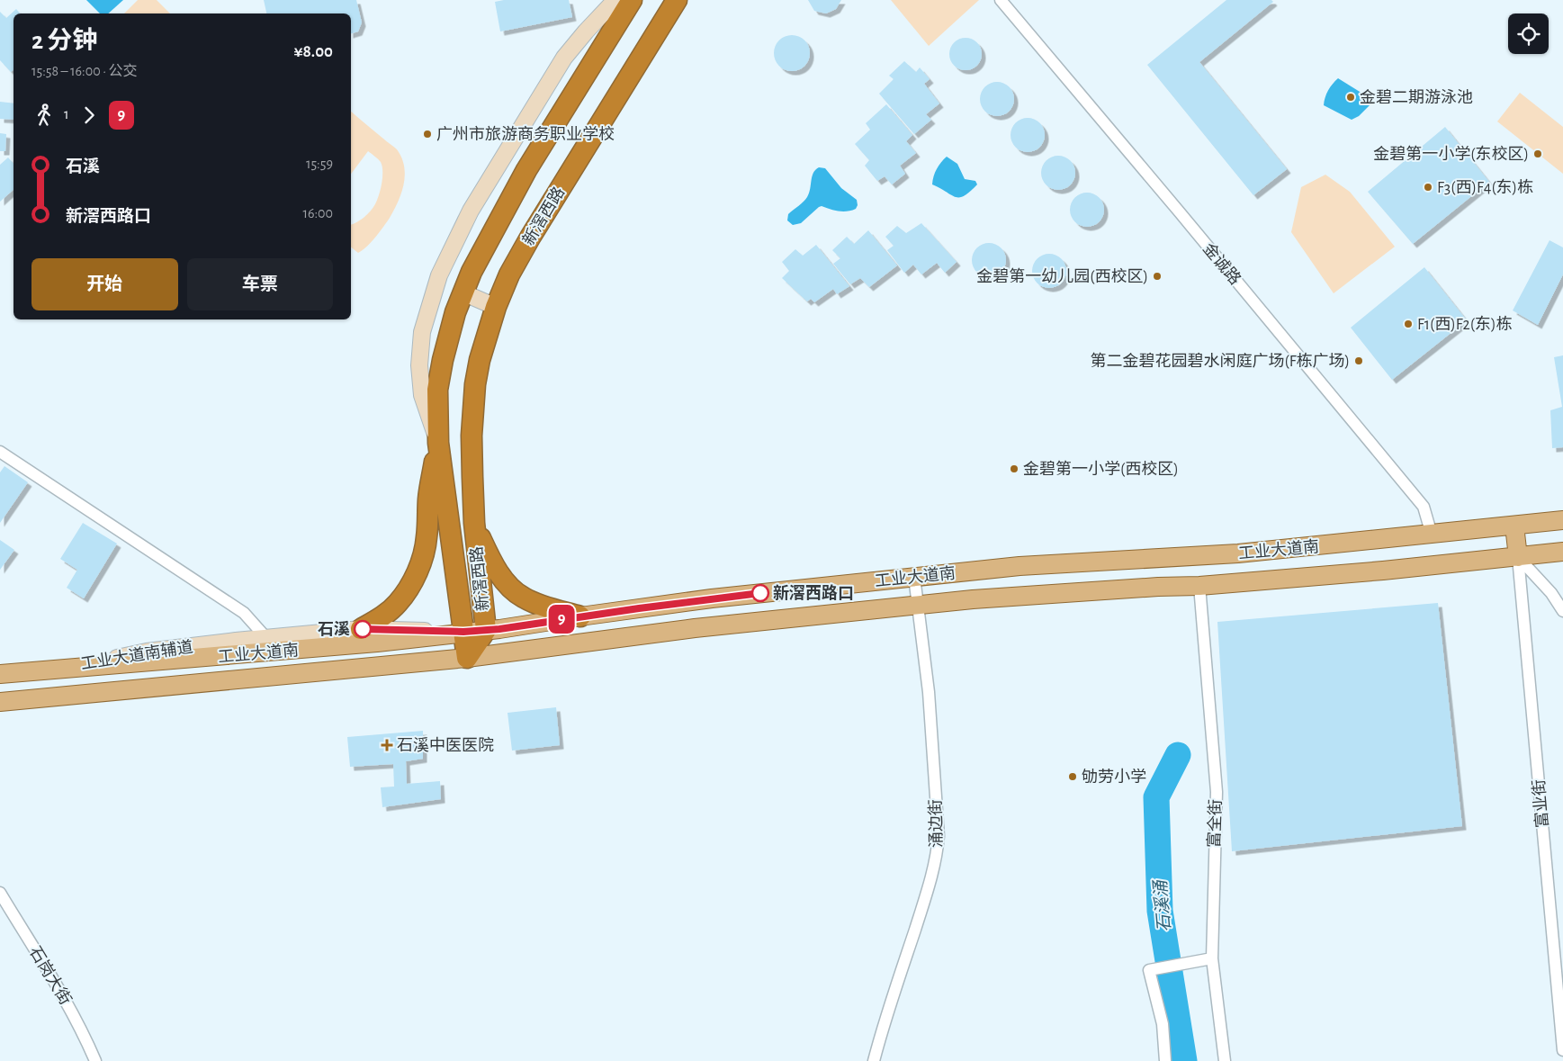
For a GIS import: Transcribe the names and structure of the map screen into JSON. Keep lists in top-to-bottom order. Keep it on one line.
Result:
{"streets":{"highway":["新滘西路"],"main road":["工业大道南","工业大道南辅道"],"street":["金诚路","富业街","涌边街","富全街","石岗大街"]},"crossings":[["新滘西路","工业大道南"],["新滘西路","工业大道南辅道"],["金诚路","工业大道南"],["工业大道南","工业大道南辅道"],["工业大道南","涌边街"]],"water":["石溪涌"],"places":{"other":["金碧二期游泳池","广州市旅游商务职业学校","金碧第一小学(东校区)","F3(西)F4(东)栋","金碧第一幼儿园(西校区)","F1(西)F2(东)栋","第二金碧花园碧水闲庭广场(F栋广场)","金碧第一小学(西校区)","新滘西路口","石溪","劬劳小学"],"health":["石溪中医医院"]},"lines":["bus line 9"],"page":{"on_map":"9","heading":["2 分钟","15:58 – 16:00 · 公交","¥8.00"],"legs":["1","9"],"list":[{"name":"石溪","value":"15:59"},{"name":"新滘西路口","value":"16:00"}],"buttons":["开始","车票"]}}
